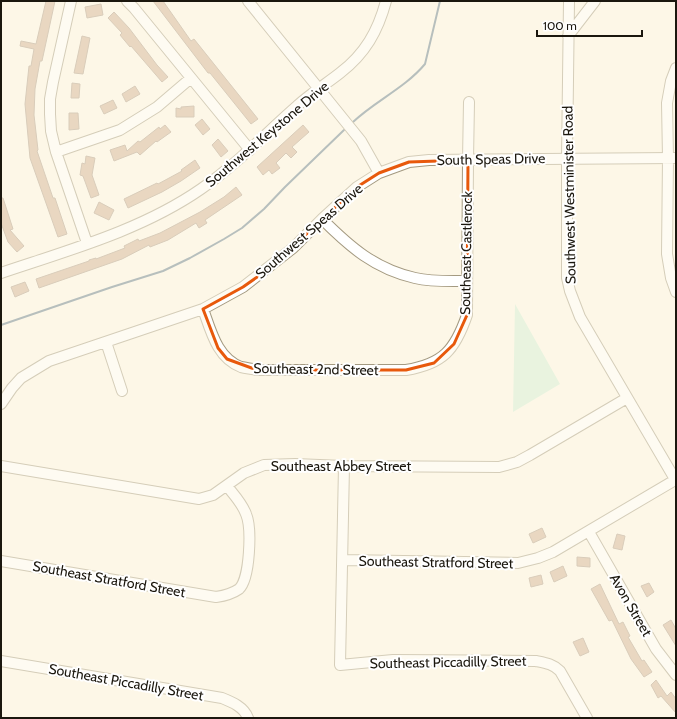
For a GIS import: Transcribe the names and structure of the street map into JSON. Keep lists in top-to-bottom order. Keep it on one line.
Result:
{"streets":{"street":["Southwest Keystone Drive","South Speas Drive","Southwest Westminister Road","Southwest Speas Drive","Southeast Castlerock","Southeast 2nd Street","Southeast Abbey Street","Southeast Stratford Street","Avon Street","Southeast Piccadilly Street"]},"crossings":[["South Speas Drive","Southwest Westminister Road"],["South Speas Drive","Southwest Speas Drive"],["South Speas Drive","Southeast Castlerock"],["Southwest Westminister Road","Southeast Abbey Street"],["Southwest Westminister Road","Southeast Stratford Street"],["Southwest Speas Drive","Southeast 2nd Street"],["Southeast Castlerock","Southeast 2nd Street"],["Southeast Abbey Street","Southeast Stratford Street"],["Southeast Stratford Street","Avon Street"],["Southeast Stratford Street","Southeast Piccadilly Street"]],"scale_bar":"100 m"}
